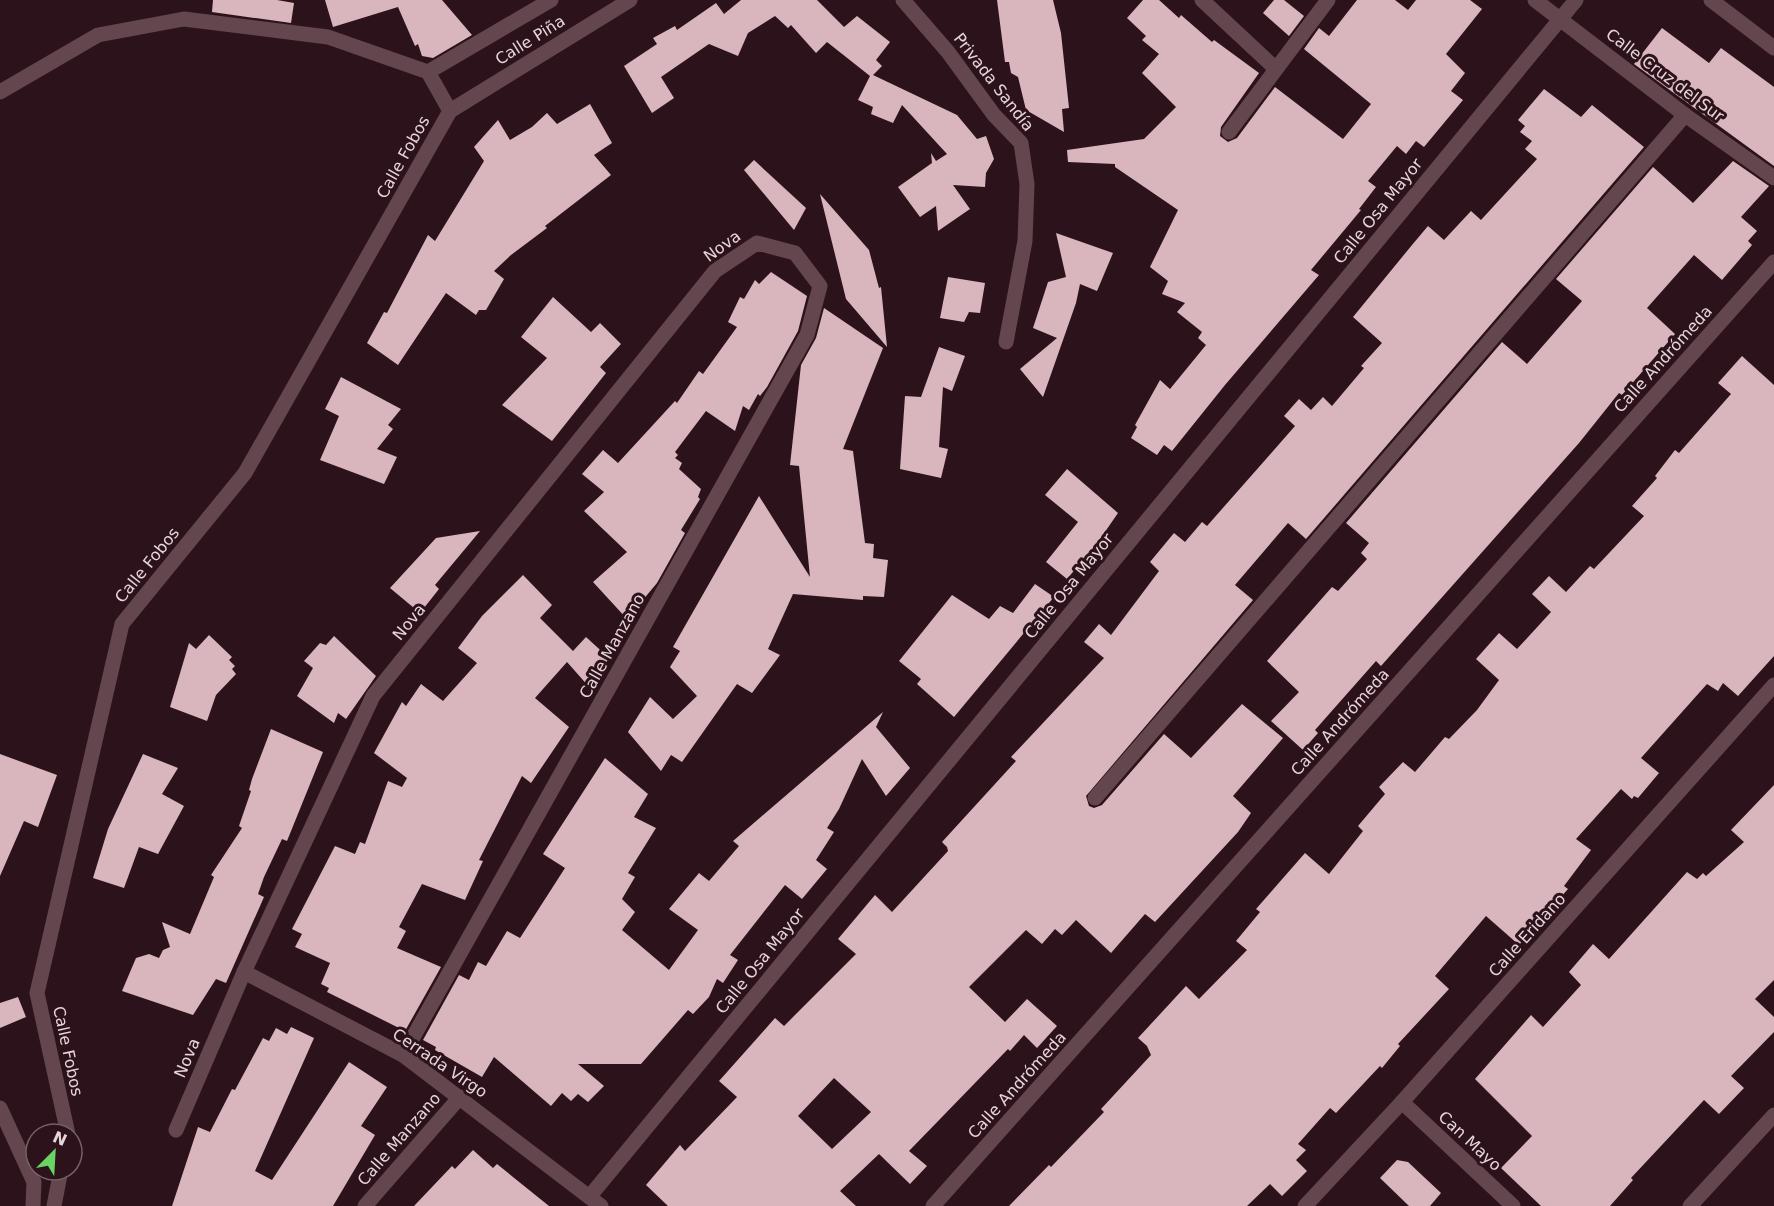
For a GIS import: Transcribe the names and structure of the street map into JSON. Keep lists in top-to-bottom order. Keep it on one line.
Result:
{"streets":{"street":["Calle Piña","Calle Cruz del Sur","Privada Sandía","Calle Fobos","Calle Osa Mayor","Nova","Calle Andrómeda","Calle Manzano","Calle Eridano","Cerrada Virgo","Can Mayo"]},"crossings":[["Calle Piña","Calle Fobos"],["Calle Cruz del Sur","Calle Osa Mayor"],["Calle Osa Mayor","Cerrada Virgo"],["Nova","Calle Manzano"],["Nova","Cerrada Virgo"],["Calle Manzano","Cerrada Virgo"],["Calle Eridano","Can Mayo"]],"north":"top right"}
